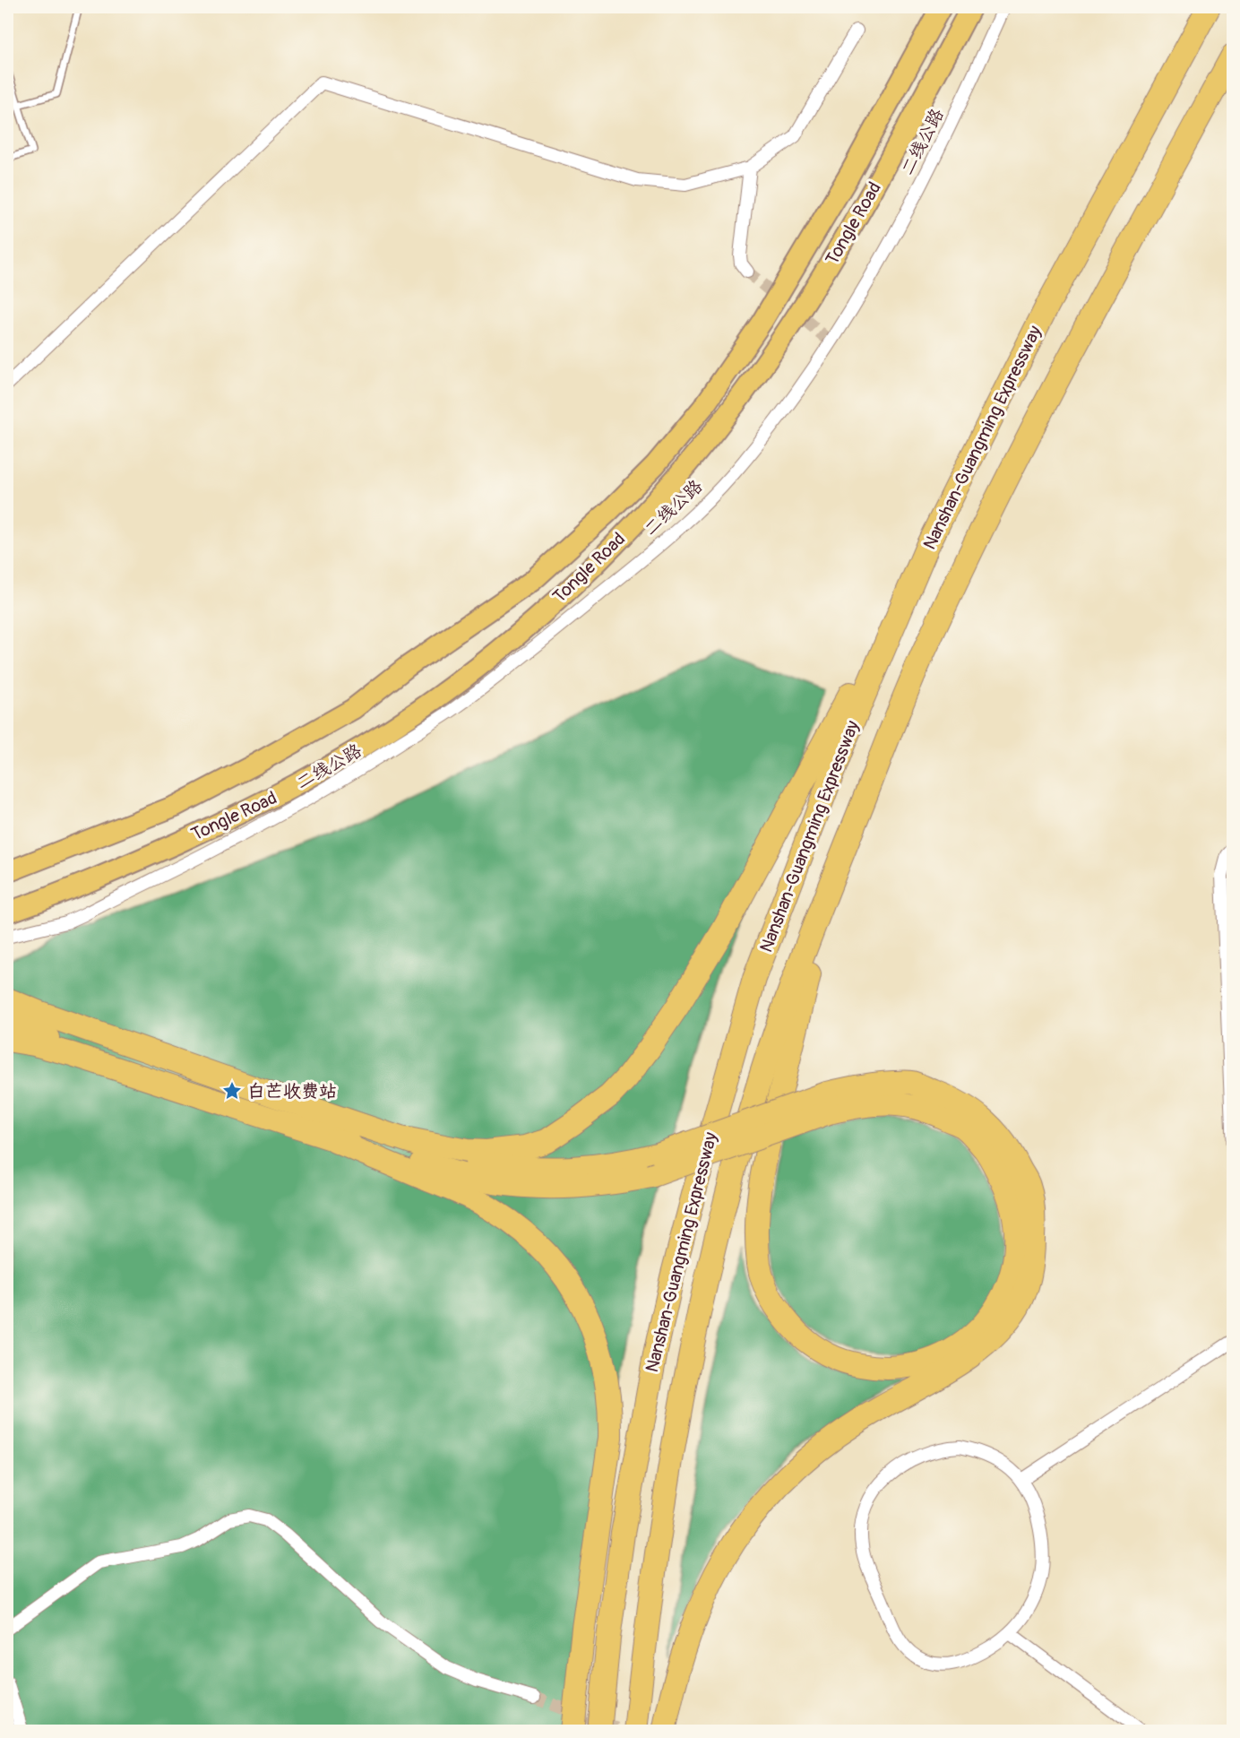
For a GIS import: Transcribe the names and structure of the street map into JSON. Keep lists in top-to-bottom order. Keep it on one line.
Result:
{"streets":{"highway":["Nanshan-Guangming Expressway"],"main road":["Tongle Road"],"street":["二线公路"]},"places":{"place":["白芒收费站"]}}
